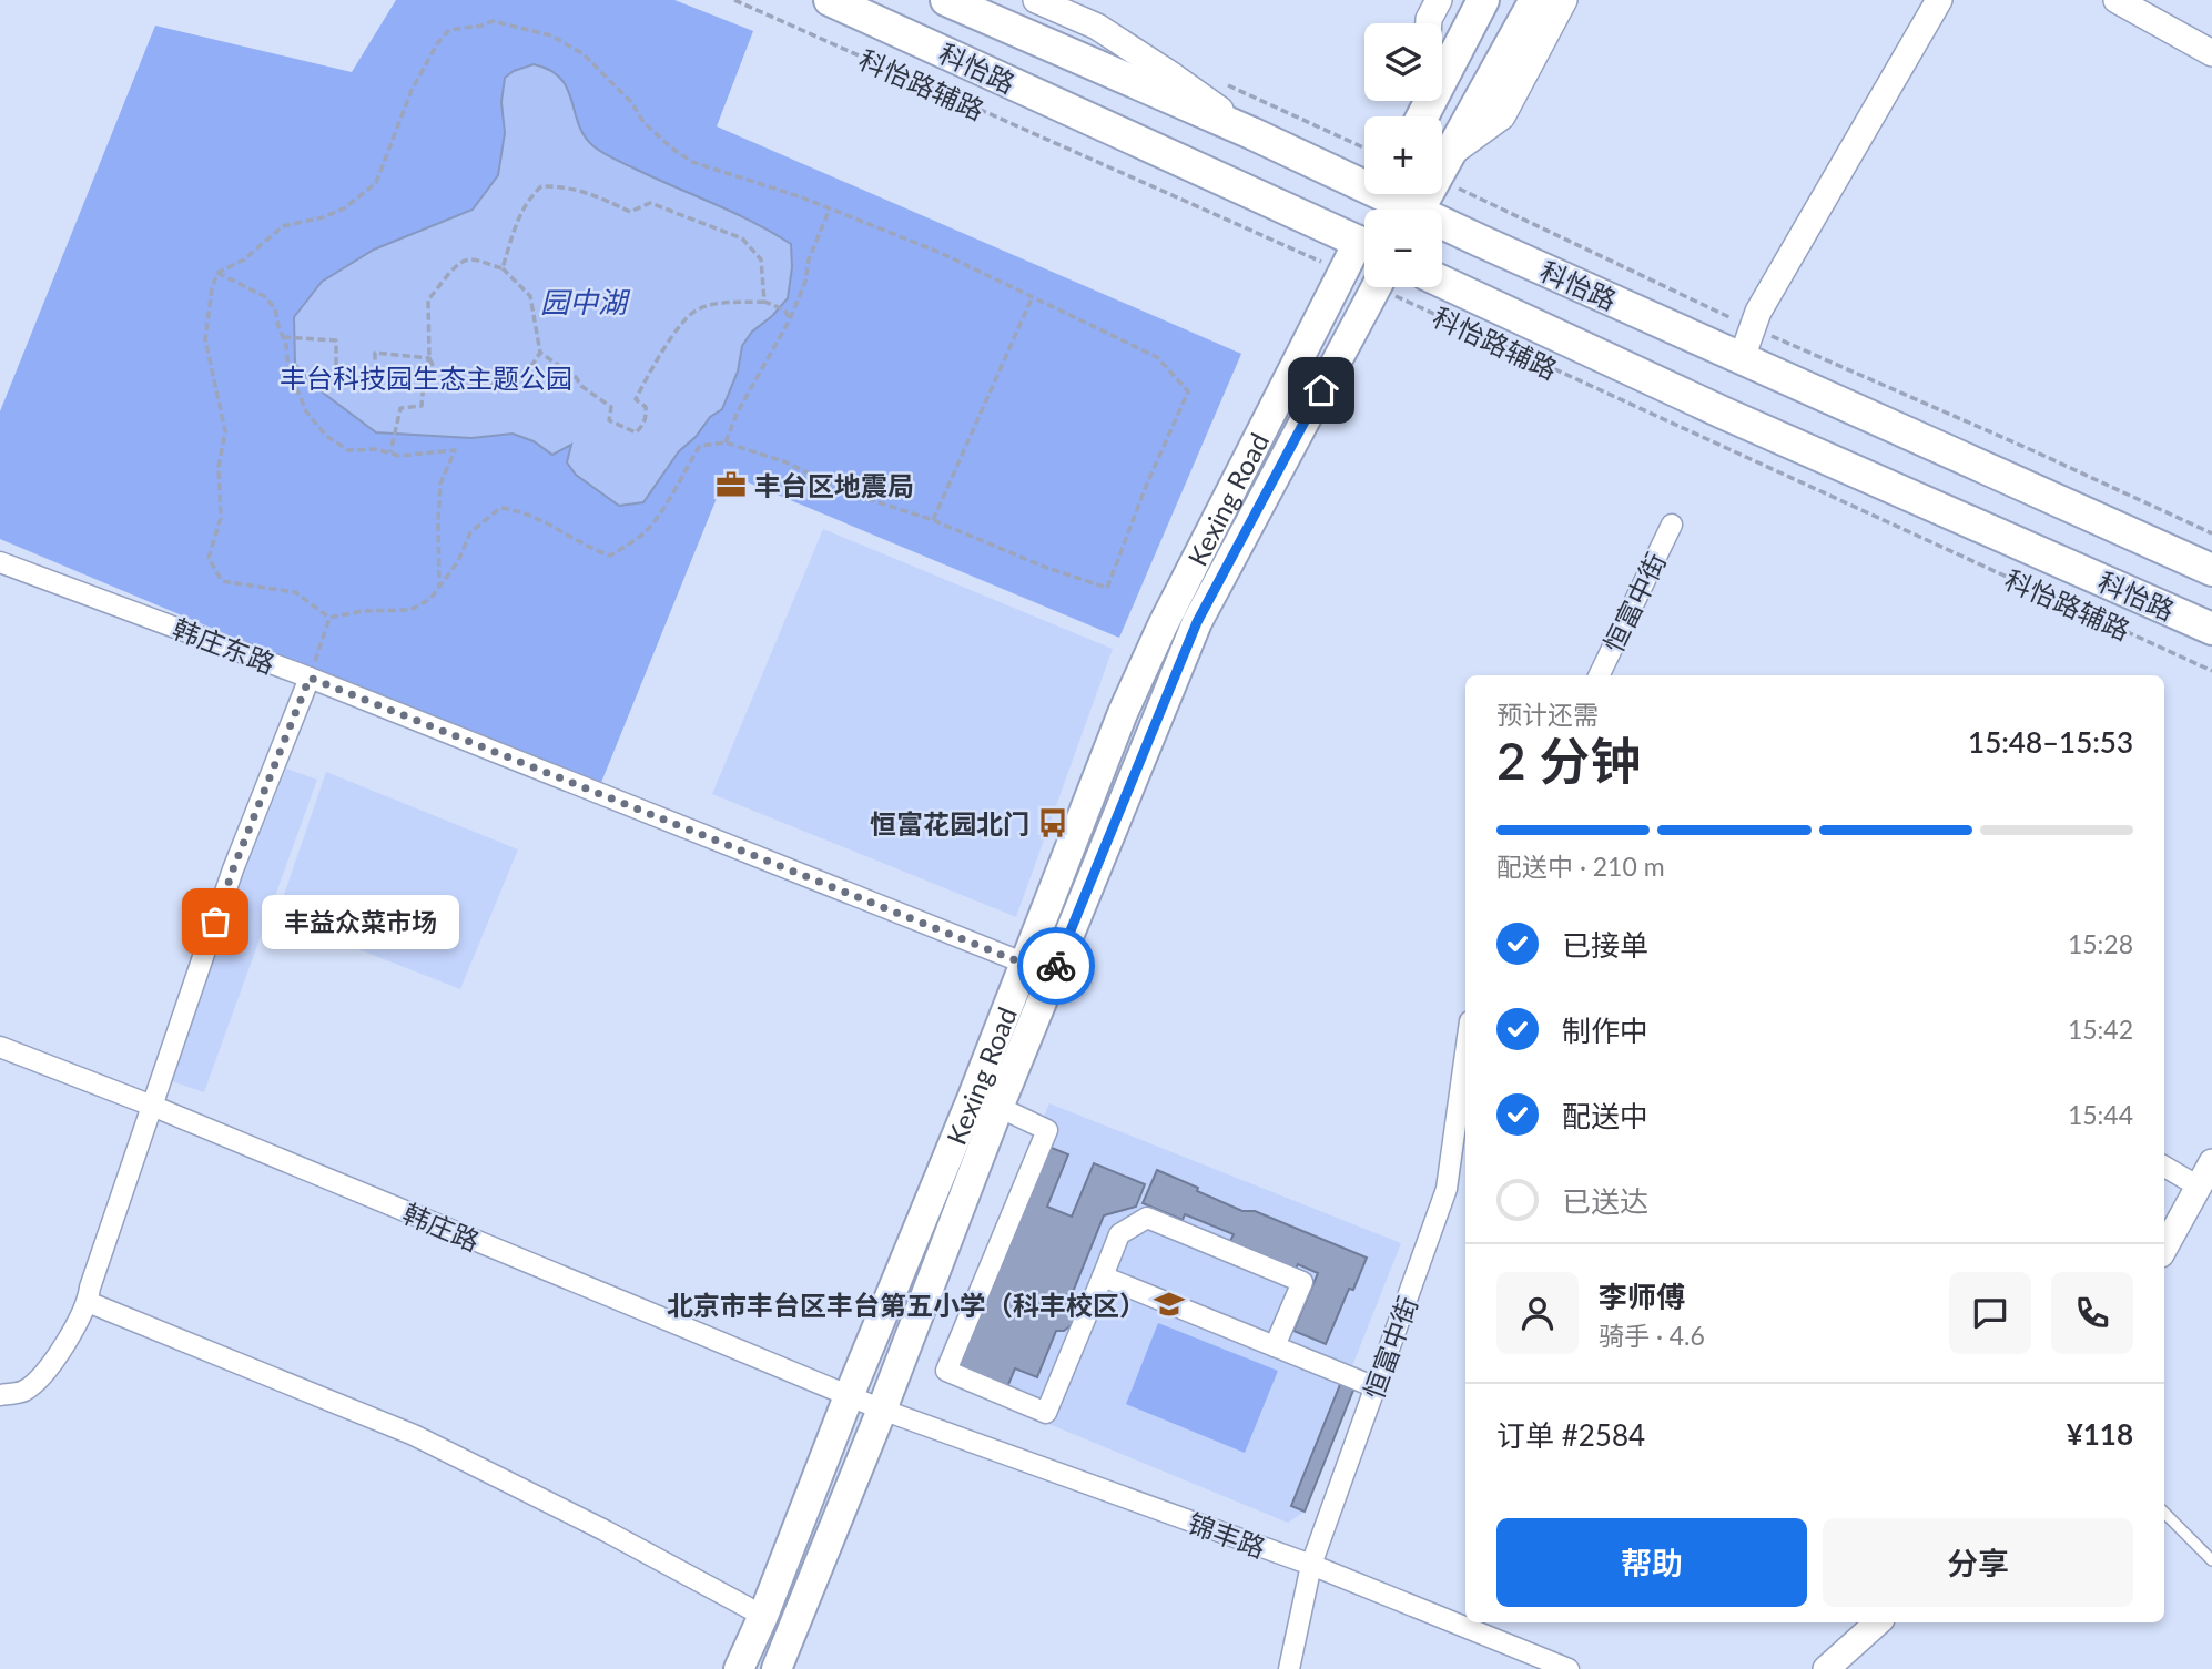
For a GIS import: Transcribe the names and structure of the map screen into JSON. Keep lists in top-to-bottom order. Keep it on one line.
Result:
{"streets":{"main road":["科怡路","Kexing Road"],"street":["恒富中街","韩庄东路","韩庄路","锦丰路"],"path":["科怡路辅路"]},"crossings":[["科怡路辅路","Kexing Road"],["Kexing Road","韩庄东路"],["Kexing Road","韩庄路"],["Kexing Road","锦丰路"],["恒富中街","锦丰路"],["韩庄路","锦丰路"]],"water":["园中湖"],"parks":["丰台科技园生态主题公园"],"places":{"office":["丰台区地震局"],"bus stop":["恒富花园北门"],"other":["丰益众菜市场"],"school or university":["北京市丰台区丰台第五小学（科丰校区）"]},"page":{"map_buttons":["+","−"],"heading":["2 分钟","预计还需","15:48–15:53"],"panel":["李师傅","骑手 · 4.6","订单 #2584","¥118"],"bar":"配送中 · 210 m","bubble":"丰益众菜市场","list":[["已接单","15:28"],["制作中","15:42"],["配送中","15:44"],"已送达"],"buttons":["帮助","分享"]}}
